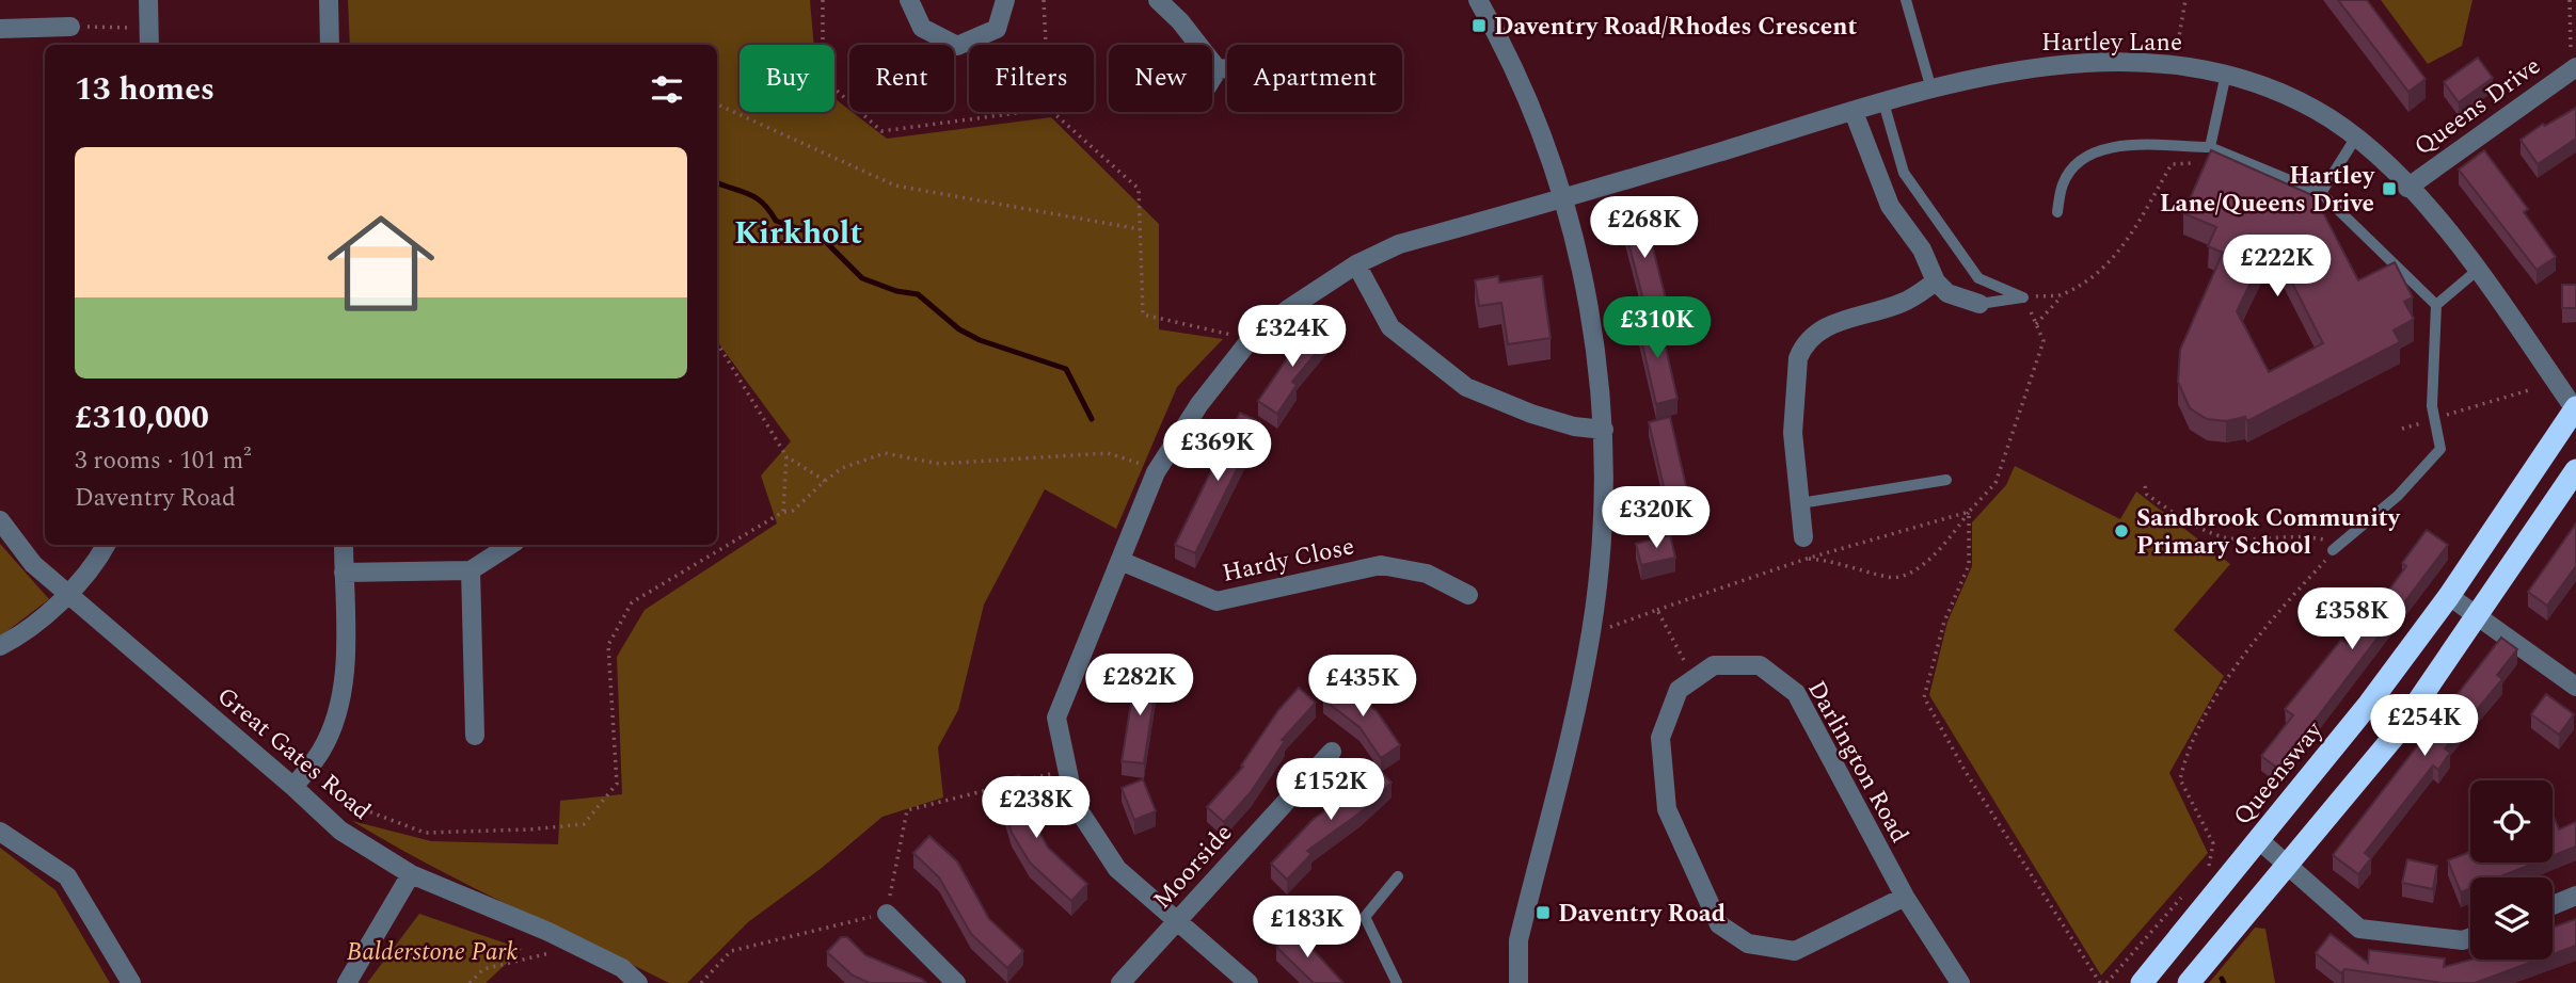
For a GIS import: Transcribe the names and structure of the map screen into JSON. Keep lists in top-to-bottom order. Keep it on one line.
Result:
{"streets":{"highway":["Queensway"],"street":["Hartley Lane","Queens Drive","Hardy Close","Great Gates Road","Darlington Road","Moorside"]},"crossings":[["Hartley Lane","Queens Drive"],["Hartley Lane","Hardy Close"],["Hartley Lane","Queensway"],["Hartley Lane","Moorside"]],"districts":["Kirkholt"],"parks":["Balderstone Park"],"places":{"transit":["Daventry Road/Rhodes Crescent","Hartley Lane/Queens Drive","Daventry Road"],"other":["Sandbrook Community Primary School"]},"page":{"chip":["Buy","Rent","Filters","New","Apartment"],"heading":"13 homes","list":[{"name":"£310,000","note":"3 rooms · 101 m² · Daventry Road"}],"price":["£268K","£222K","£310K","£324K","£369K","£320K","£358K","£282K","£435K","£254K","£152K","£238K","£183K"]}}
